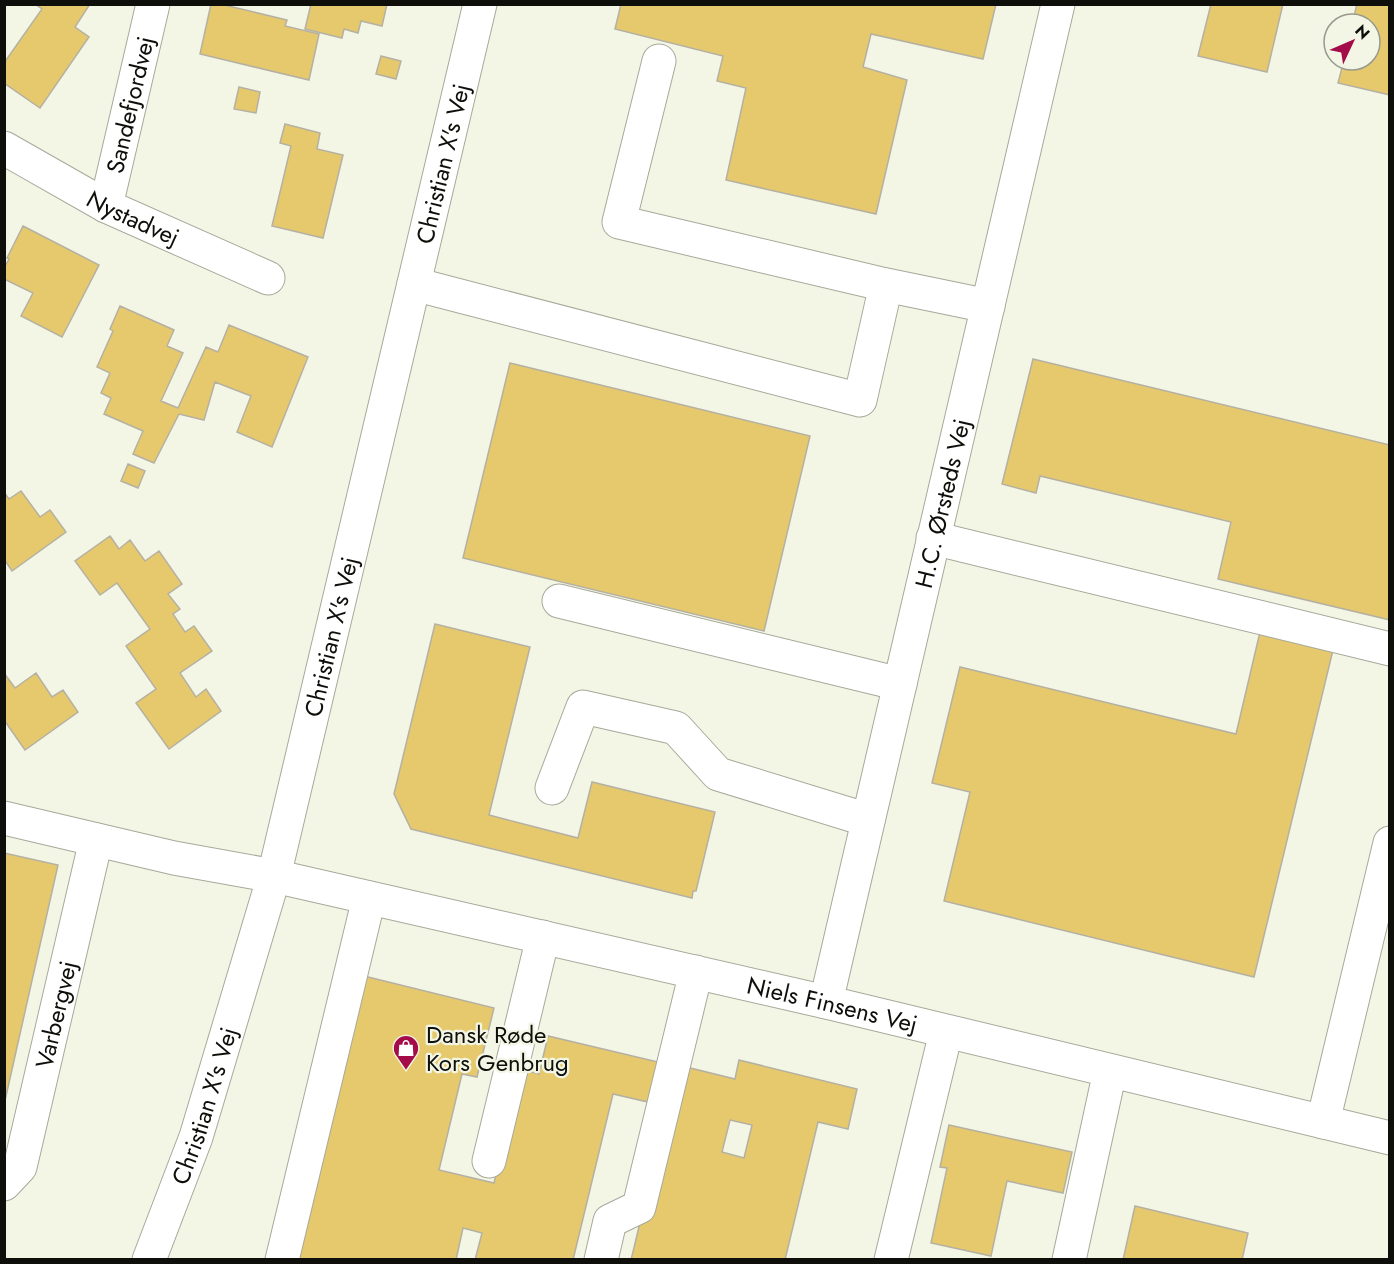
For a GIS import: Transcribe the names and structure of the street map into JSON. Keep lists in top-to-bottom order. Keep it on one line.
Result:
{"streets":{"street":["Sandefjordvej","Christian X's Vej","Nystadvej","H.C. Ørsteds Vej","Niels Finsens Vej","Varbergvej"]},"crossings":[["Sandefjordvej","Nystadvej"],["Christian X's Vej","Niels Finsens Vej"],["H.C. Ørsteds Vej","Niels Finsens Vej"]],"places":{"shop":["Dansk Røde Kors Genbrug"]},"north":"top right"}
